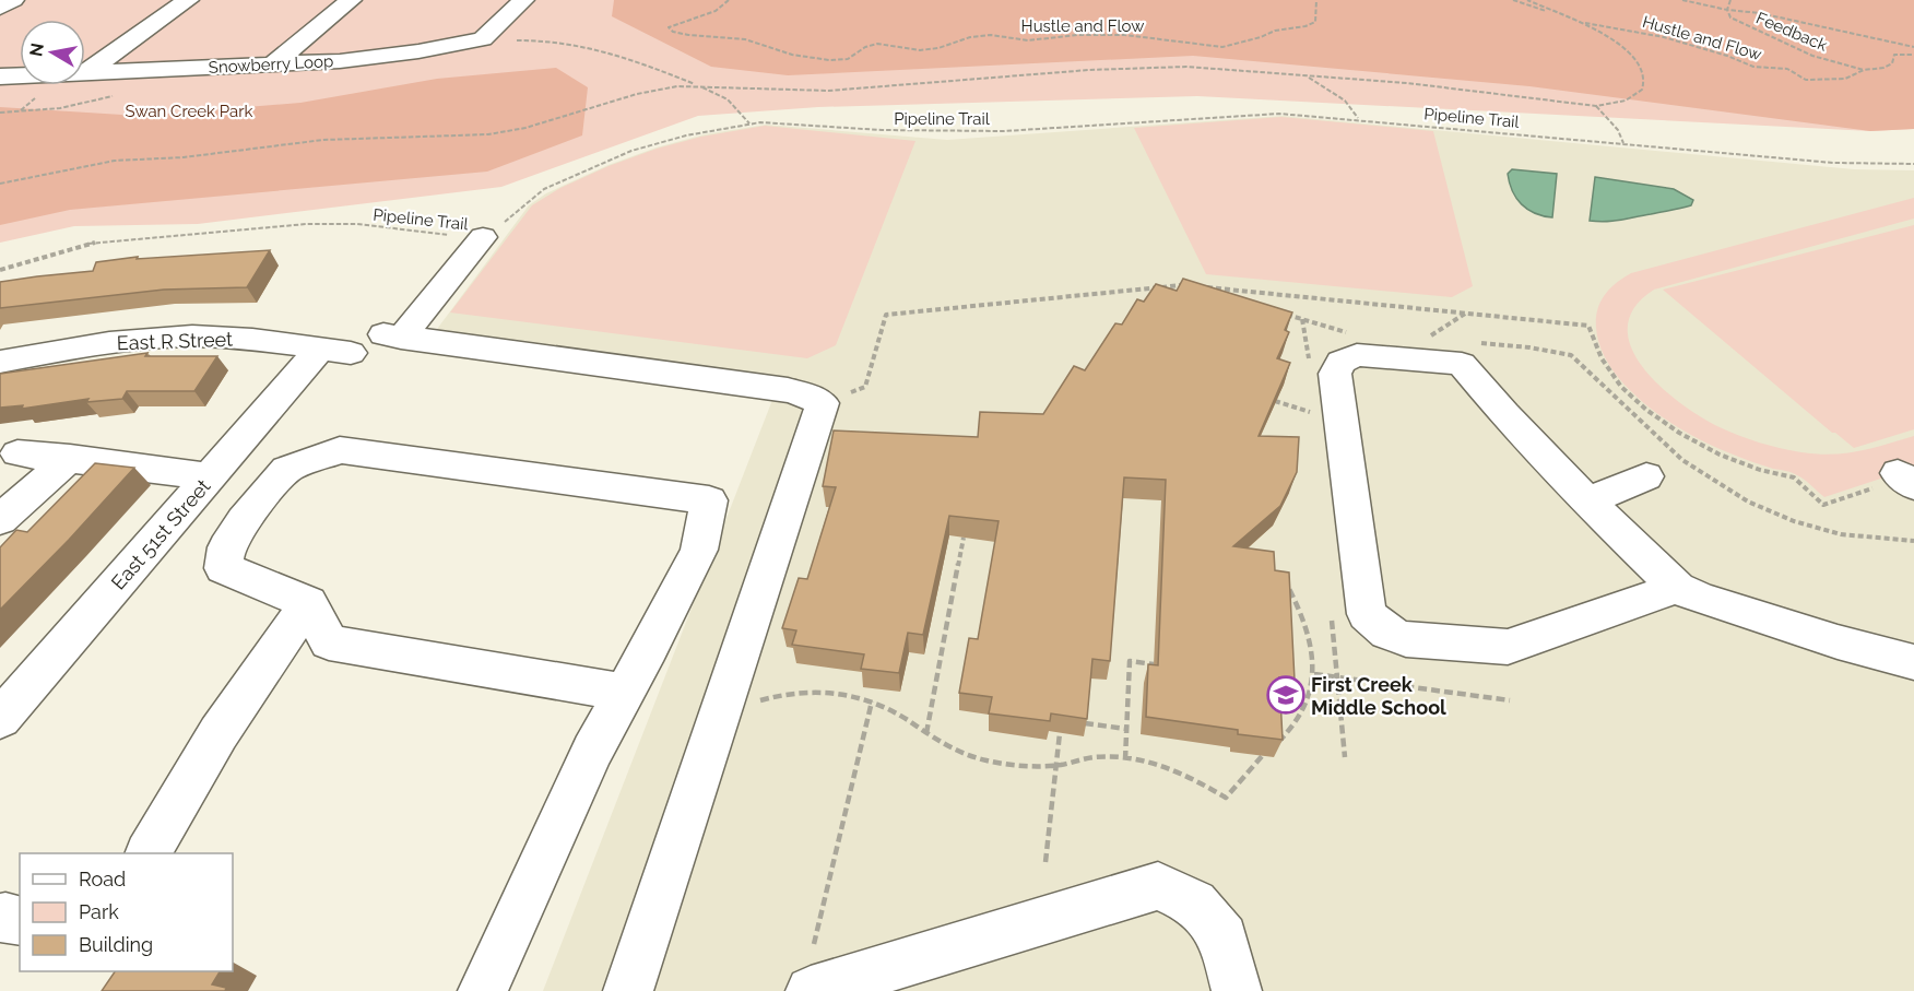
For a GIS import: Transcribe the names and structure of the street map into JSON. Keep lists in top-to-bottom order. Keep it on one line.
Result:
{"streets":{"street":["Snowberry Loop","East R Street","East 51st Street"],"path":["Hustle and Flow","Feedback","Pipeline Trail"]},"crossings":[["Hustle and Flow","Feedback"],["East R Street","East 51st Street"]],"parks":["Swan Creek Park"],"places":{"school or university":["First Creek Middle School"]},"legend":["Road","Park","Building"],"north":"left"}
